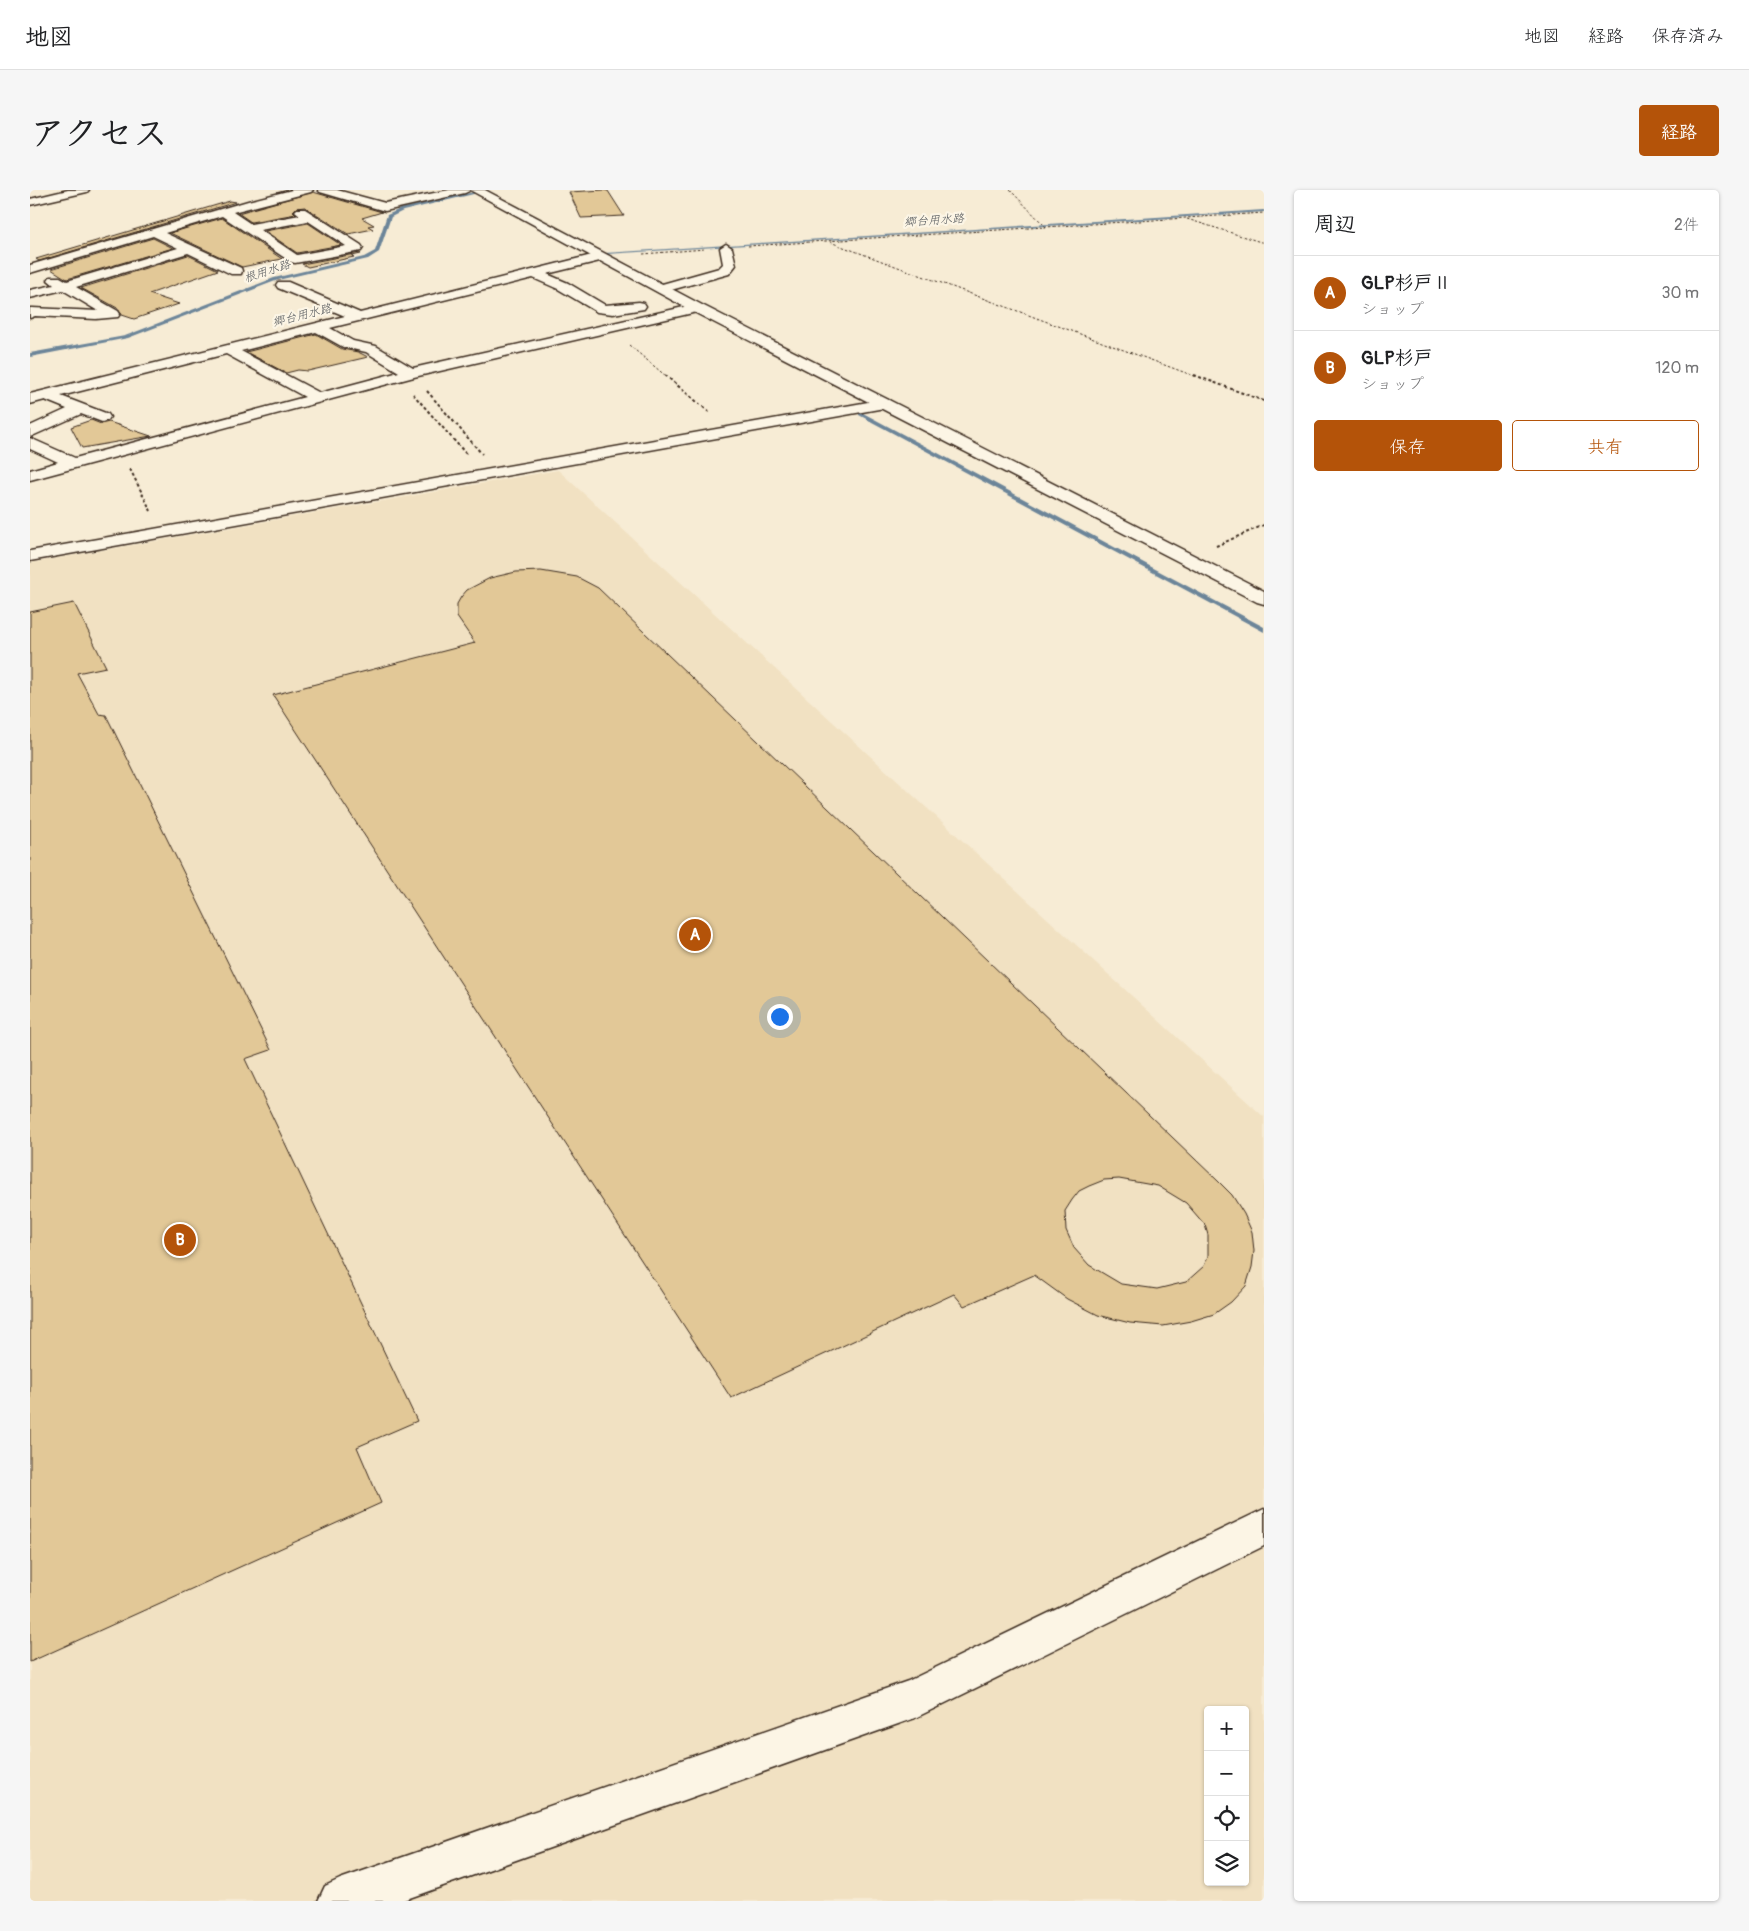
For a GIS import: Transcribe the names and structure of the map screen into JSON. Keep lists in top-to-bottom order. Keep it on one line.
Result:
{"water":["郷台用水路","根用水路"],"page":{"header":"地図","nav":["地図","経路","保存済み"],"title":"アクセス","buttons":["経路",["保存","共有"]],"heading":["周辺","2件"],"list":[{"mark":"A","name":"GLP杉戸Ⅱ","note":"ショップ","value":"30 m"},{"mark":"B","name":"GLP杉戸","note":"ショップ","value":"120 m"}],"pins":["A","B"],"map_buttons":["+","−"]}}
